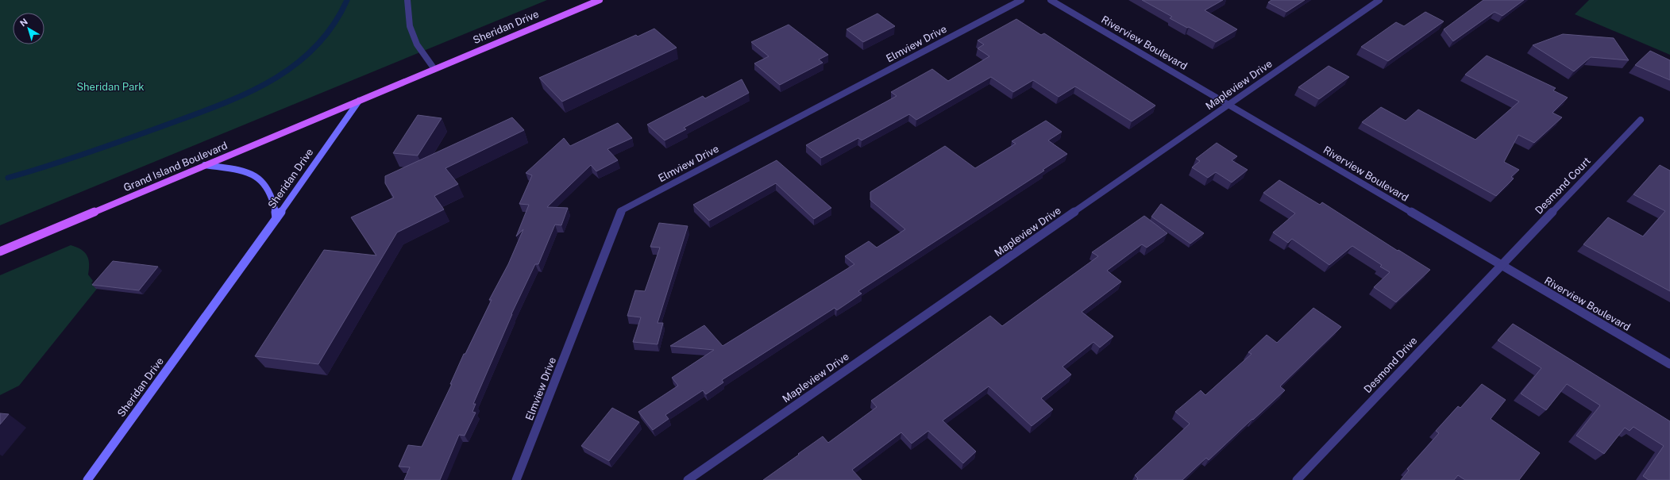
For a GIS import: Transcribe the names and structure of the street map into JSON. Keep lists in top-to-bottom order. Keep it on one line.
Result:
{"streets":{"main road":["Sheridan Drive","Grand Island Boulevard"],"street":["Riverview Boulevard","Elmview Drive","Mapleview Drive","Desmond Court","Desmond Drive"]},"crossings":[["Sheridan Drive","Grand Island Boulevard"],["Riverview Boulevard","Mapleview Drive"],["Riverview Boulevard","Desmond Court"],["Riverview Boulevard","Desmond Drive"],["Desmond Court","Desmond Drive"]],"parks":["Sheridan Park"],"north":"top left"}
